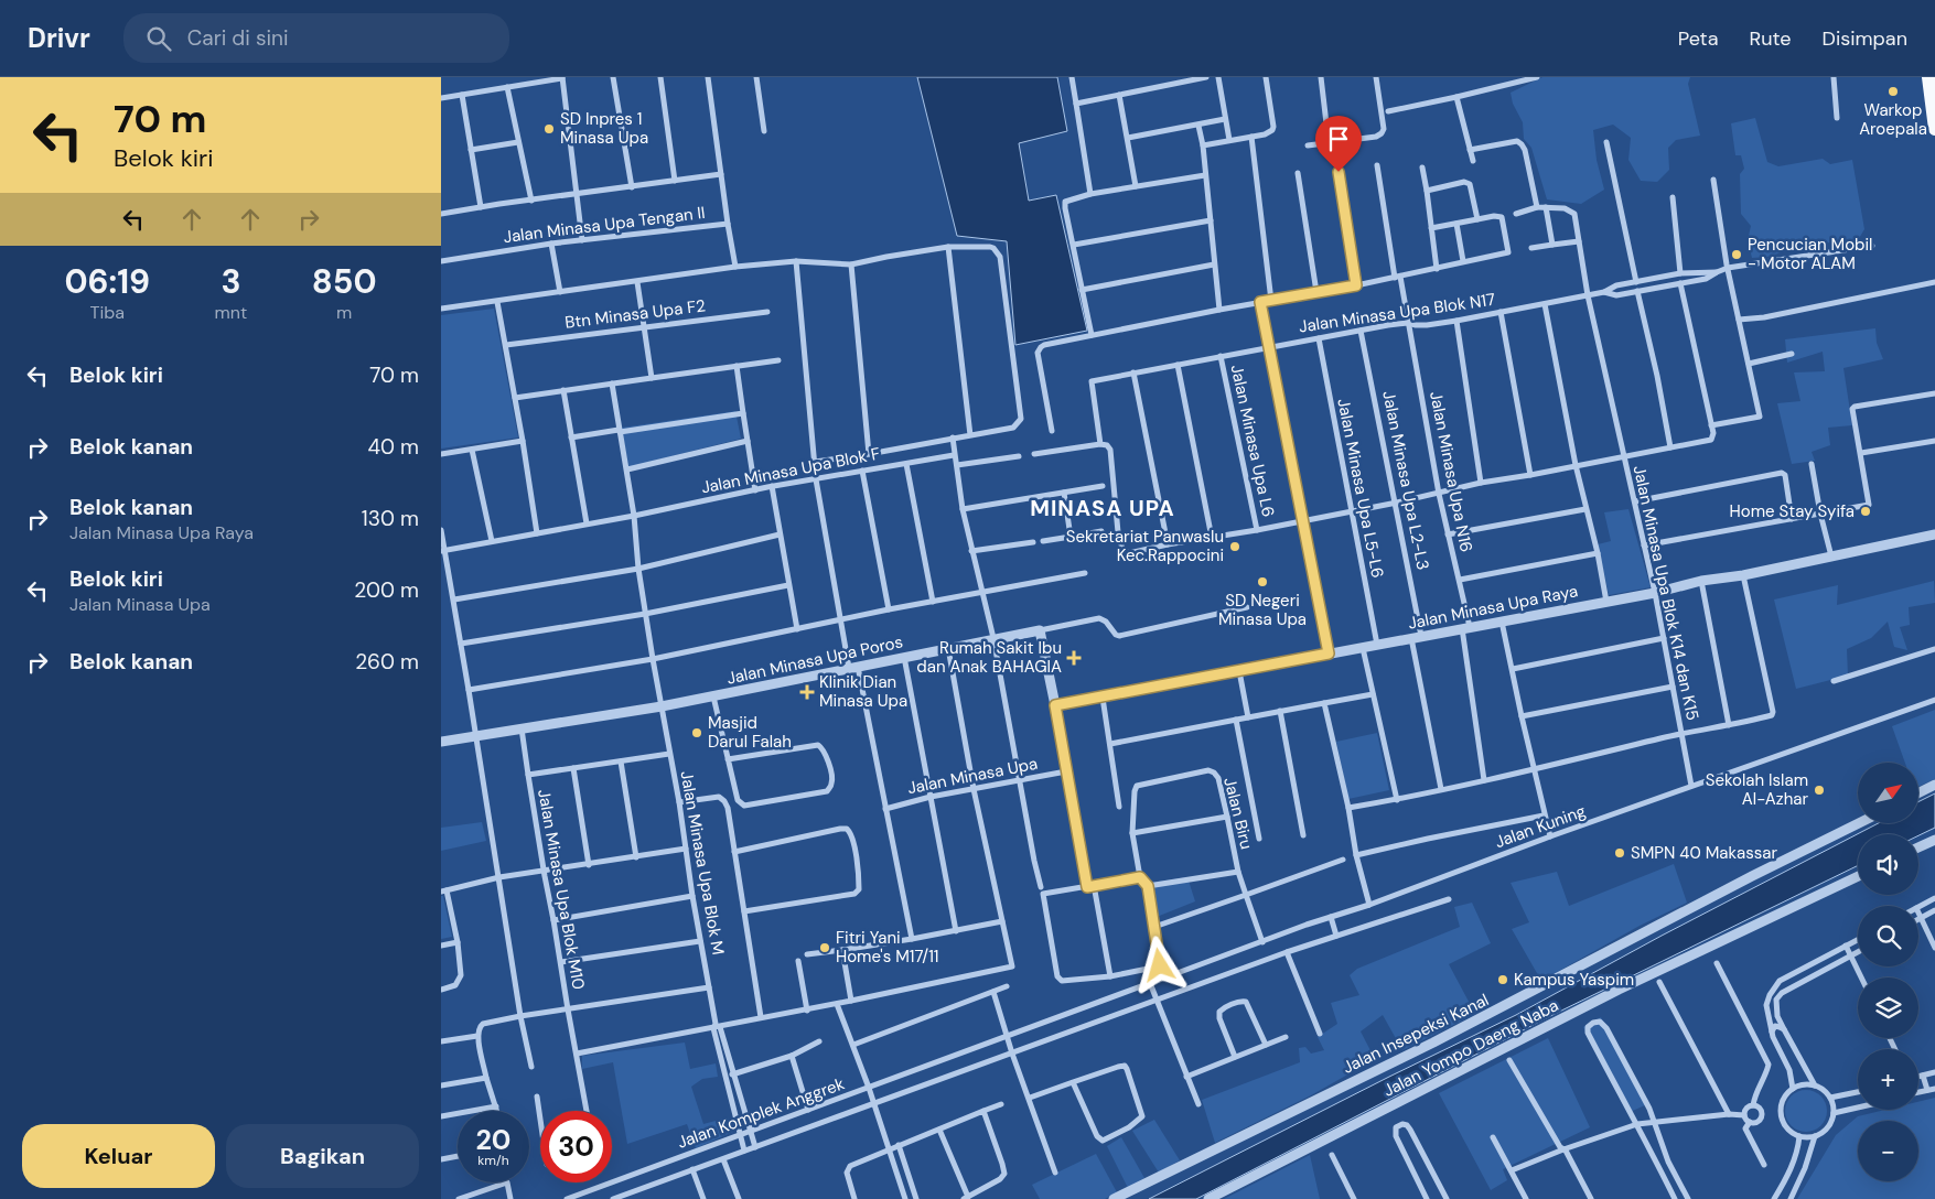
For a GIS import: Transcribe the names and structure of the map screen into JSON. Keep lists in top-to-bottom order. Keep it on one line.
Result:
{"streets":{"street":["Jalan Minasa Upa Tengan II","Jalan Minasa Upa Blok N17","Btn Minasa Upa F2","Jalan Minasa Upa L6","Jalan Minasa Upa Blok F","Jalan Minasa Upa N16","Jalan Minasa Upa L2-L3","Jalan Minasa Upa L5-L6","Jalan Minasa Upa Blok K14 dan K15","Jalan Minasa Upa Raya","Jalan Minasa Upa Poros","Jalan Minasa Upa","Jalan Biru","Jalan Kuning","Jalan Minasa Upa Blok M","Jalan Minasa Upa Blok M10","Jalan Insepeksi Kanal","Jalan Yompo Daeng Naba","Jalan Komplek Anggrek"]},"crossings":[["Jalan Minasa Upa Blok N17","Jalan Minasa Upa L6"],["Jalan Minasa Upa Blok N17","Jalan Minasa Upa N16"],["Jalan Minasa Upa Blok N17","Jalan Minasa Upa L2-L3"],["Jalan Minasa Upa Blok N17","Jalan Minasa Upa L5-L6"],["Jalan Minasa Upa Blok N17","Jalan Minasa Upa Blok K14 dan K15"],["Jalan Minasa Upa N16","Jalan Minasa Upa Raya"],["Jalan Minasa Upa L2-L3","Jalan Minasa Upa Raya"],["Jalan Minasa Upa L5-L6","Jalan Minasa Upa Raya"],["Jalan Minasa Upa Blok K14 dan K15","Jalan Minasa Upa Raya"],["Jalan Minasa Upa Blok K14 dan K15","Jalan Kuning"],["Jalan Minasa Upa Poros","Jalan Minasa Upa Blok M"],["Jalan Minasa Upa Poros","Jalan Minasa Upa Blok M10"],["Jalan Biru","Jalan Kuning"],["Jalan Kuning","Jalan Komplek Anggrek"]],"districts":["MINASA UPA"],"places":{"other":["Warkop Aroepala","SD Inpres 1 Minasa Upa","Pencucian Mobil - Motor ALAM","Home Stay Syifa","Sekretariat Panwaslu Kec.Rappocini","SD Negeri Minasa Upa","Masjid Darul Falah","Sekolah Islam Al-Azhar","SMPN 40 Makassar","Fitri Yani Home's M17/11","Kampus Yaspim"],"health":["Rumah Sakit Ibu dan Anak BAHAGIA","Klinik Dian Minasa Upa"]},"north":"top right","page":{"header":"Drivr","search":"Cari di sini","nav":["Peta","Rute","Disimpan"],"turn":["70 m","Belok kiri"],"eta":["06:19","Tiba","3","mnt","850","m"],"list":[{"name":"Belok kiri","value":"70 m"},{"name":"Belok kanan","value":"40 m"},{"name":"Belok kanan","note":"Jalan Minasa Upa Raya","value":"130 m"},{"name":"Belok kiri","note":"Jalan Minasa Upa","value":"200 m"},{"name":"Belok kanan","value":"260 m"}],"map_buttons":["+","−"],"speed":"20 km/h","limit":"30","buttons":["Keluar","Bagikan"]}}
